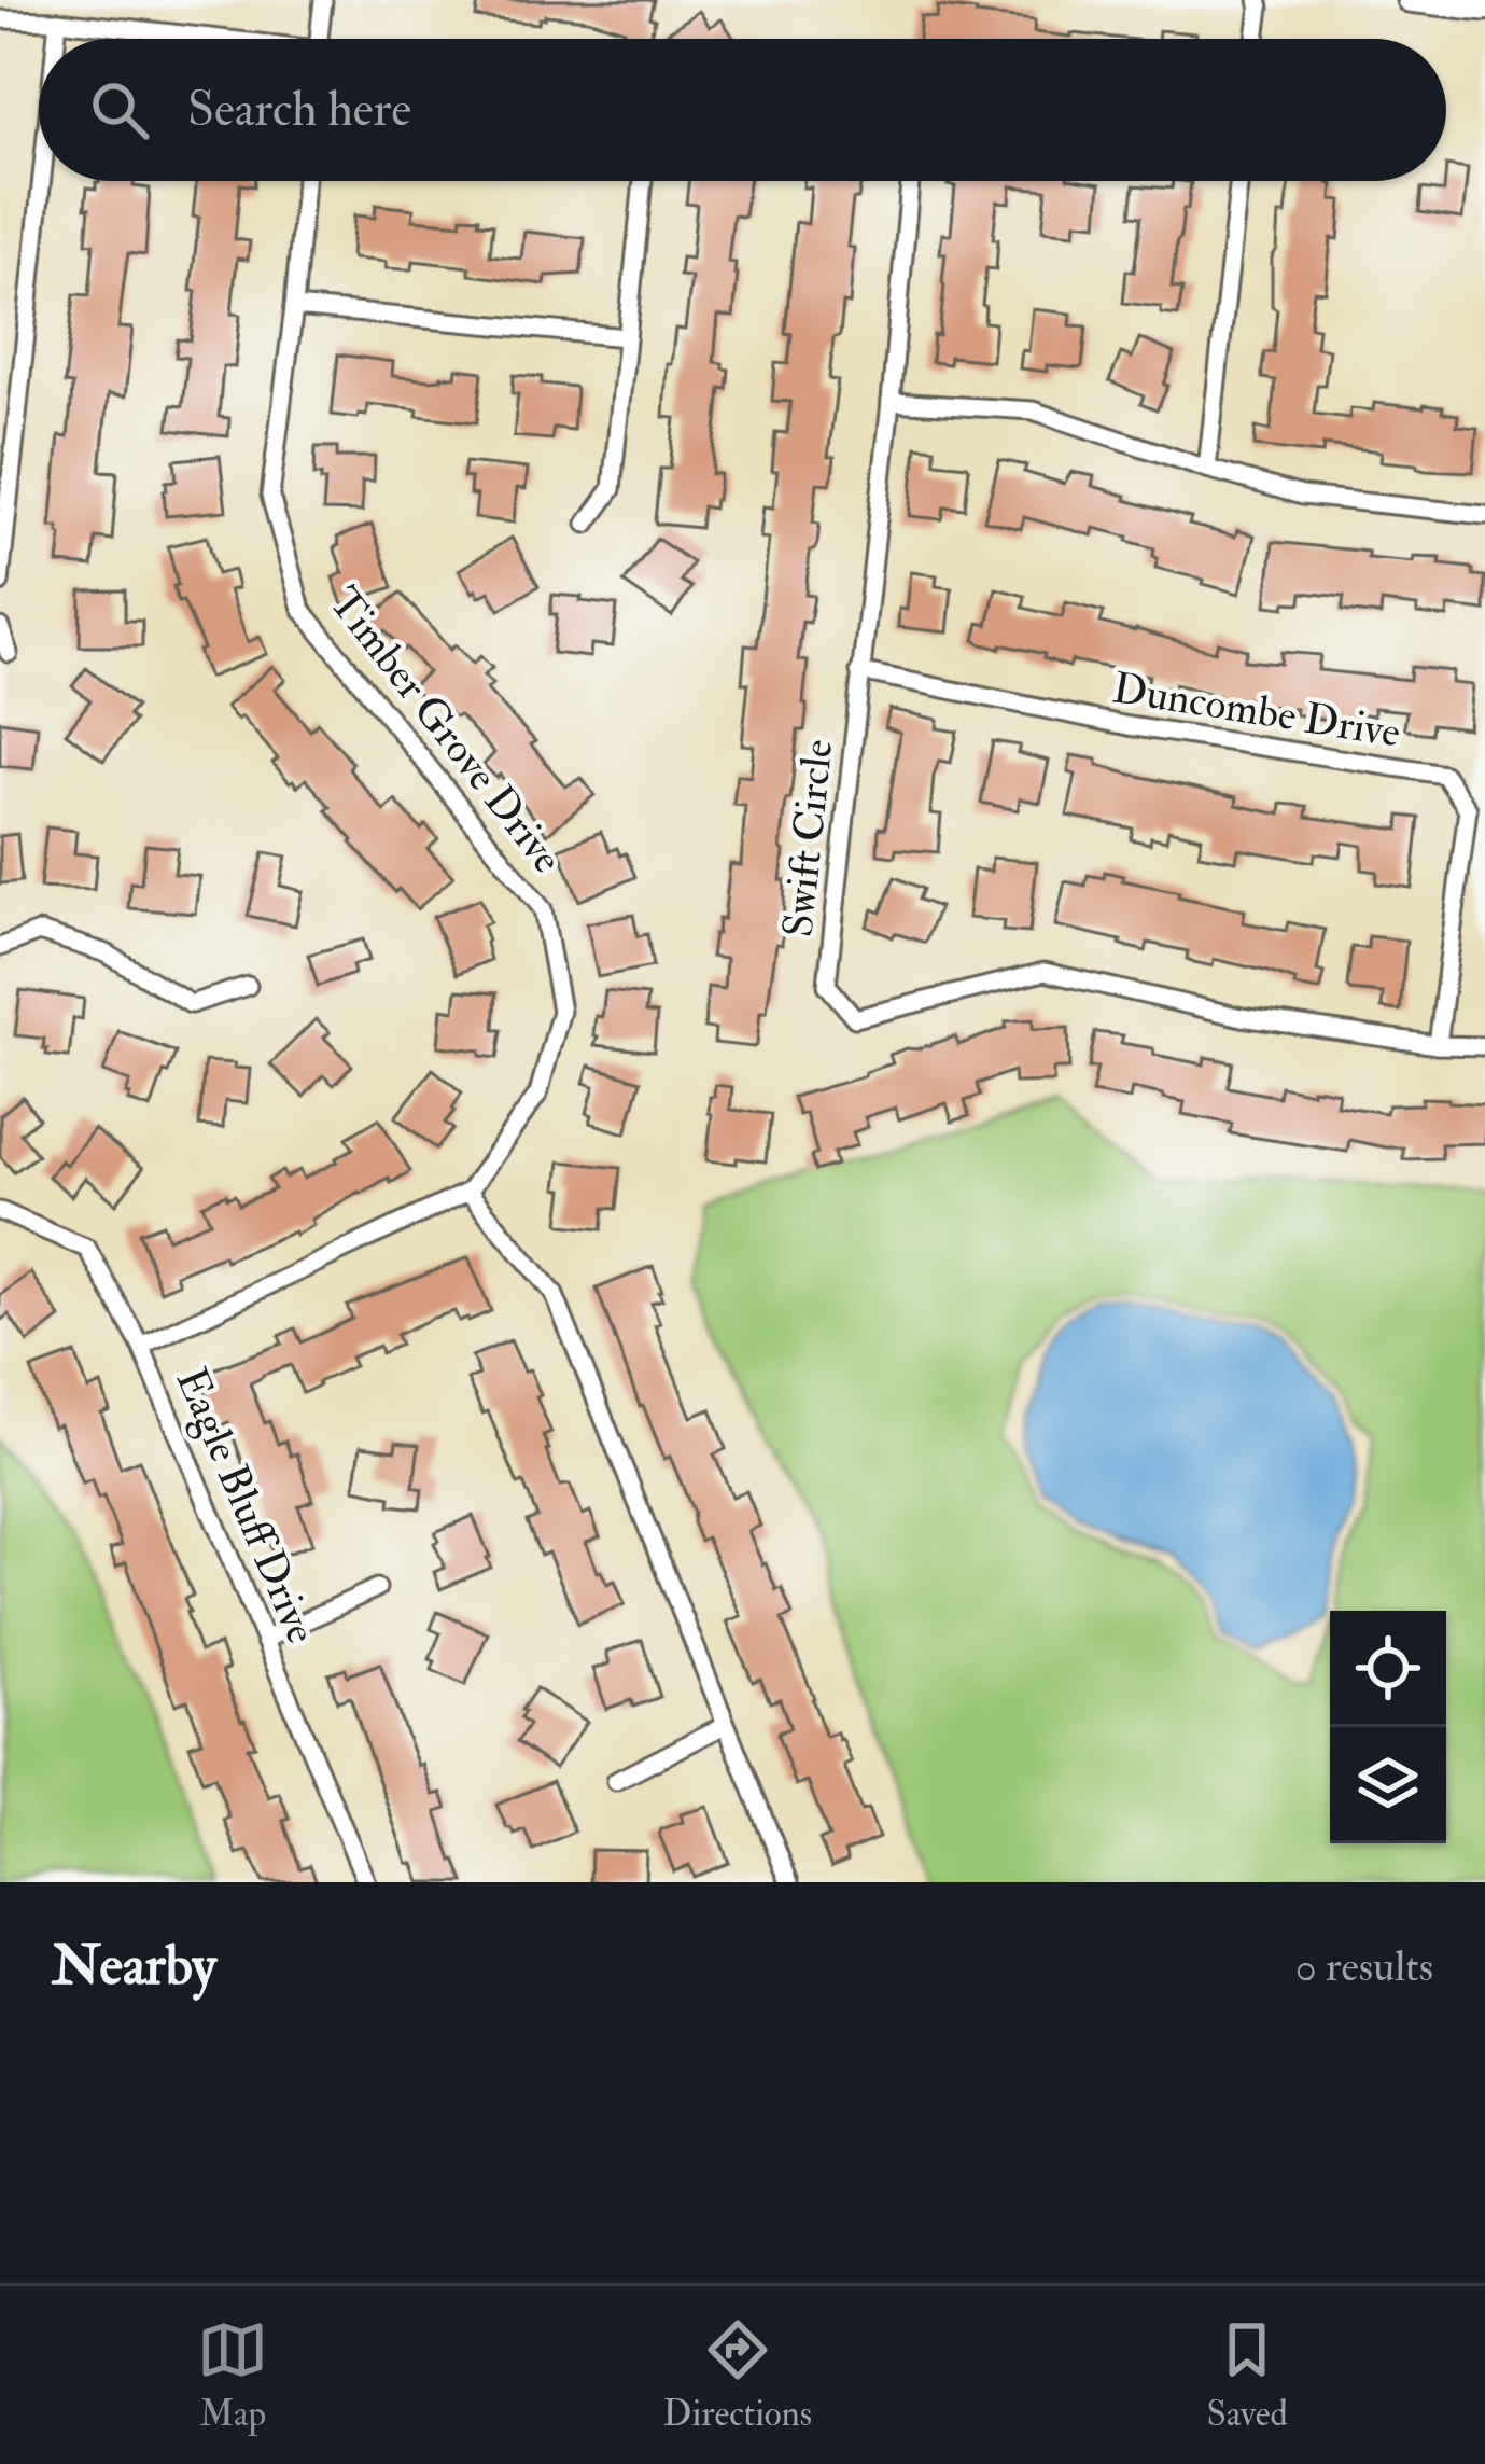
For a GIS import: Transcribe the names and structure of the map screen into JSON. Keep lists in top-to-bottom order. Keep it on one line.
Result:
{"streets":{"street":["Duncombe Drive","Timber Grove Drive","Swift Circle","Eagle Bluff Drive"]},"crossings":[["Duncombe Drive","Swift Circle"],["Timber Grove Drive","Eagle Bluff Drive"]],"page":{"search":"Search here","heading":["Nearby","0 results"],"nav":["Map","Directions","Saved"]}}
